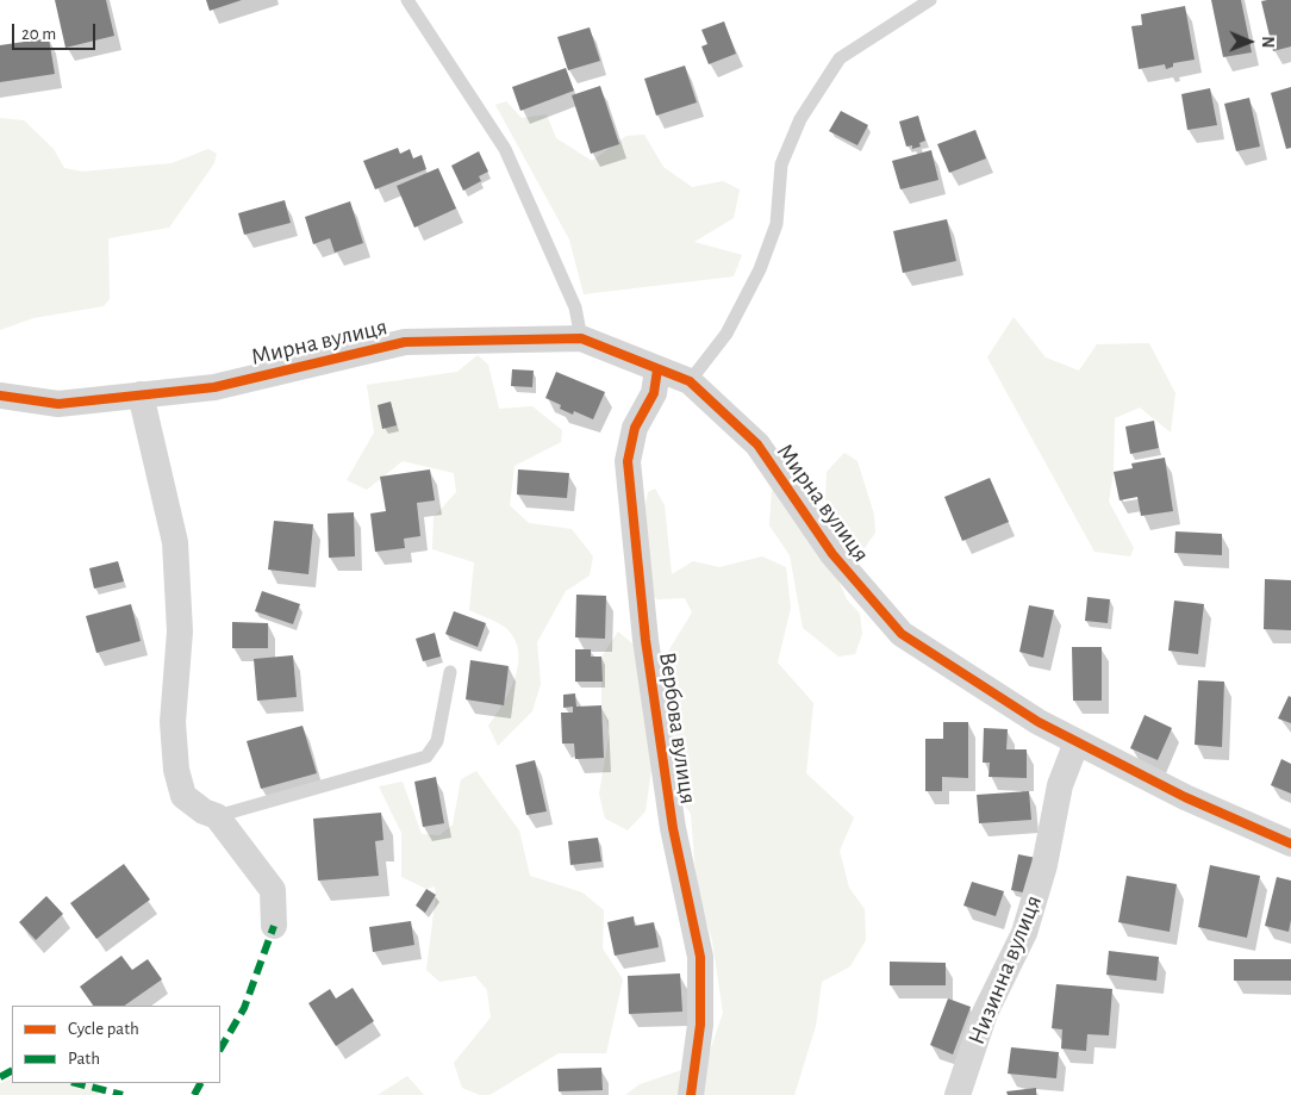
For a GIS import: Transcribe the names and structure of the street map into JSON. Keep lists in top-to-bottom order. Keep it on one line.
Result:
{"streets":{"street":["Мирна вулиця","Вербова вулиця","Низинна вулиця"]},"crossings":[["Мирна вулиця","Вербова вулиця"],["Мирна вулиця","Низинна вулиця"]],"legend":["Cycle path","Path"],"scale_bar":"20 m","north":"right"}
